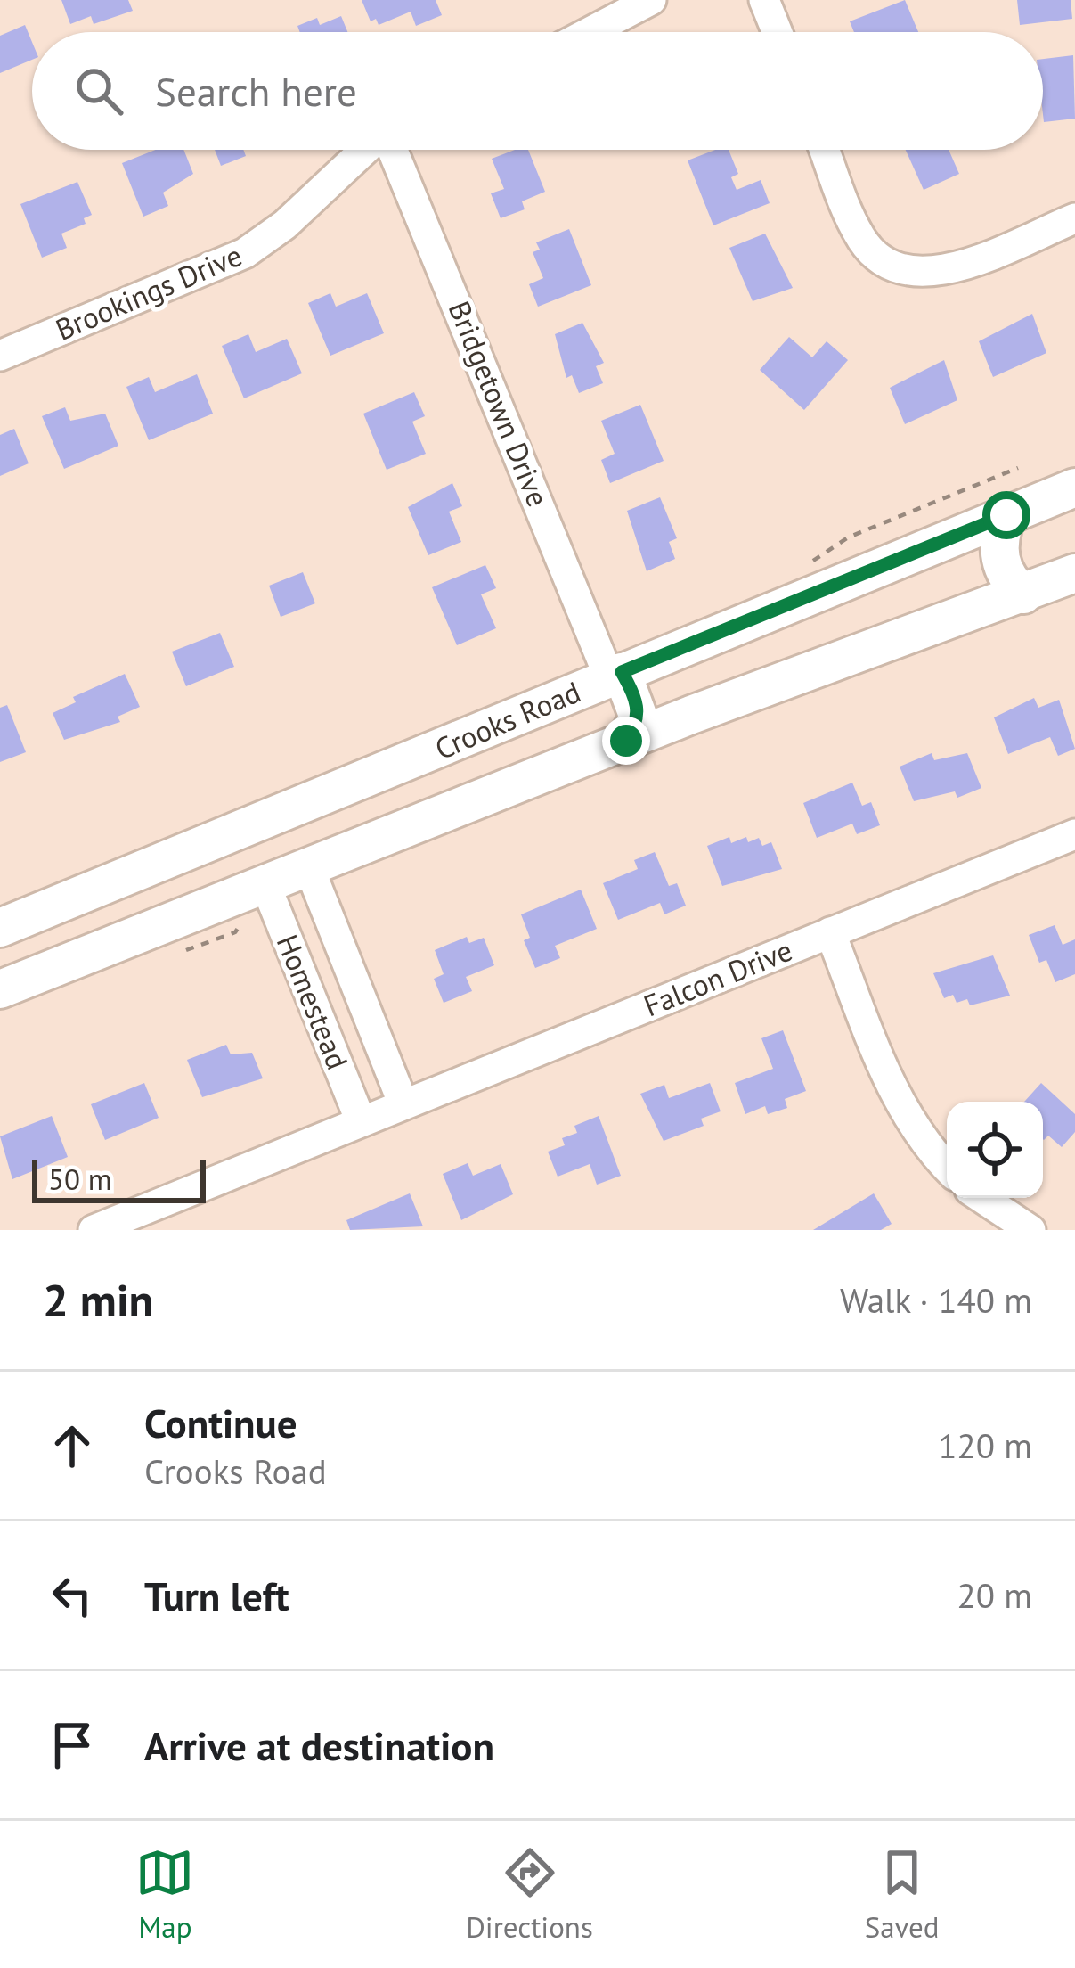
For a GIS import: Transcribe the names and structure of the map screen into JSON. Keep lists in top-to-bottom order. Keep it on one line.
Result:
{"streets":{"main road":["Crooks Road"],"street":["Brookings Drive","Bridgetown Drive","Falcon Drive","Homestead"]},"crossings":[["Bridgetown Drive","Crooks Road"],["Crooks Road","Homestead"],["Falcon Drive","Homestead"]],"scale_bar":"50 m","page":{"search":"Search here","scale":"50 m","heading":["2 min","Walk · 140 m"],"list":[["Continue","Crooks Road","120 m"],["Turn left","20 m"],"Arrive at destination"],"nav":["Map","Directions","Saved"]}}
